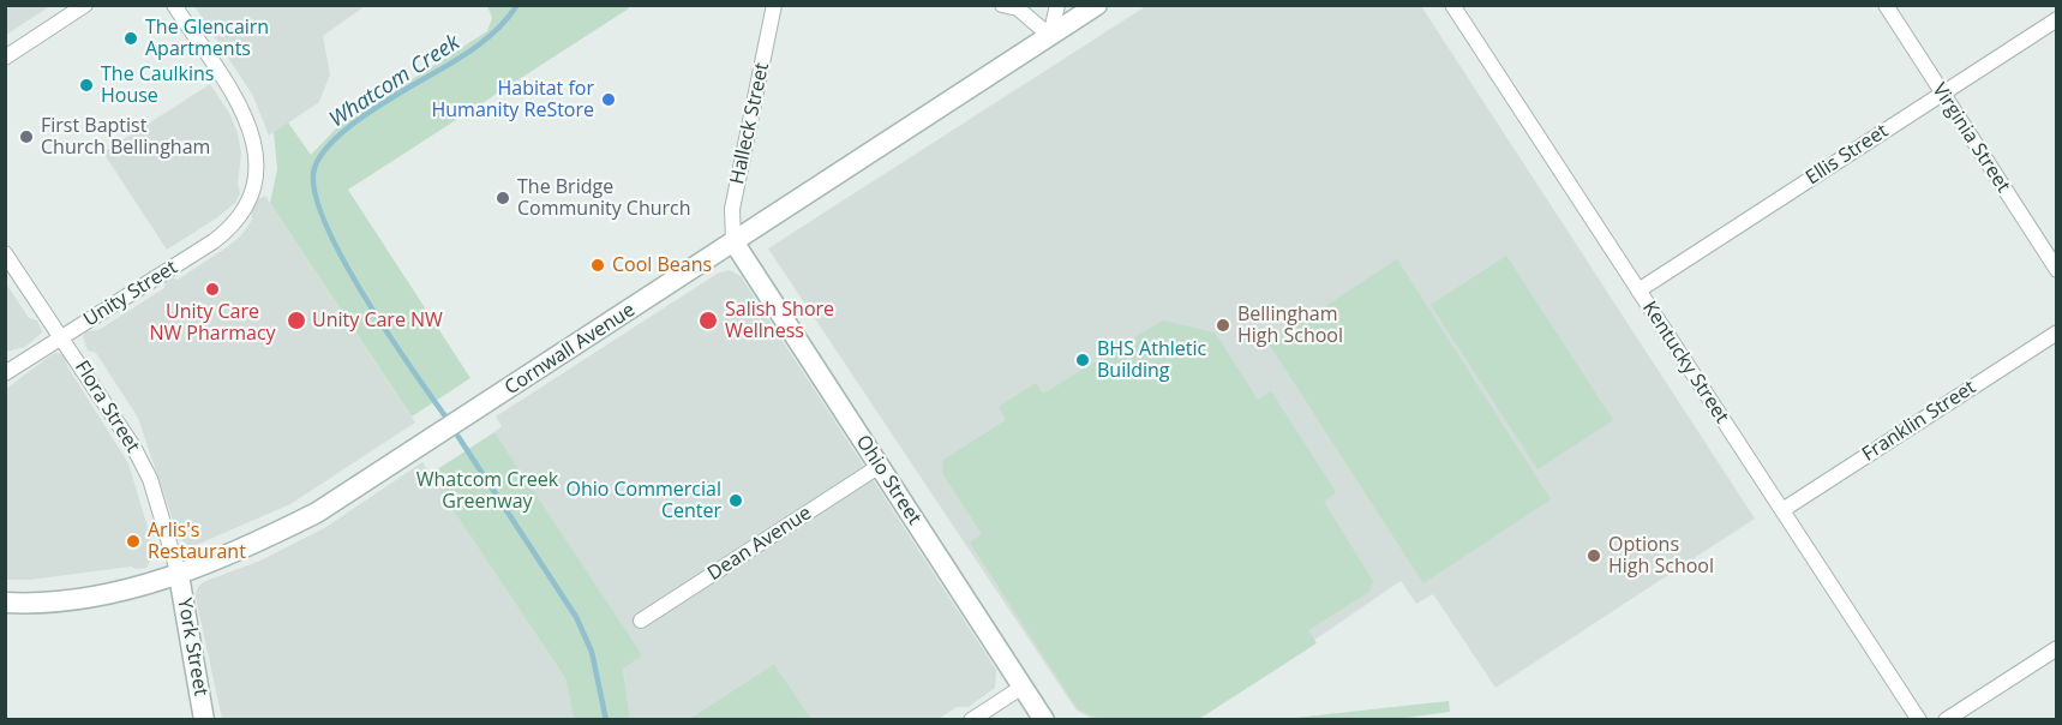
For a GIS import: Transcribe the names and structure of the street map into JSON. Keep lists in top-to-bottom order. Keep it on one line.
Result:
{"streets":{"street":["Halleck Street","Virginia Street","Ellis Street","Unity Street","Cornwall Avenue","Kentucky Street","Flora Street","Franklin Street","Ohio Street","Dean Avenue","York Street"]},"crossings":[["Halleck Street","Cornwall Avenue"],["Halleck Street","Ohio Street"],["Virginia Street","Ellis Street"],["Ellis Street","Kentucky Street"],["Unity Street","Flora Street"],["Cornwall Avenue","Flora Street"],["Cornwall Avenue","Ohio Street"],["Cornwall Avenue","York Street"],["Kentucky Street","Franklin Street"],["Flora Street","York Street"],["Ohio Street","Dean Avenue"]],"water":["Whatcom Creek"],"parks":["Whatcom Creek Greenway"],"places":["The Glencairn Apartments","The Caulkins House","Habitat for Humanity ReStore","First Baptist Church Bellingham","The Bridge Community Church","Cool Beans","Unity Care NW Pharmacy","Unity Care NW","Salish Shore Wellness","Bellingham High School","BHS Athletic Building","Ohio Commercial Center","Arlis's Restaurant","Options High School"]}
